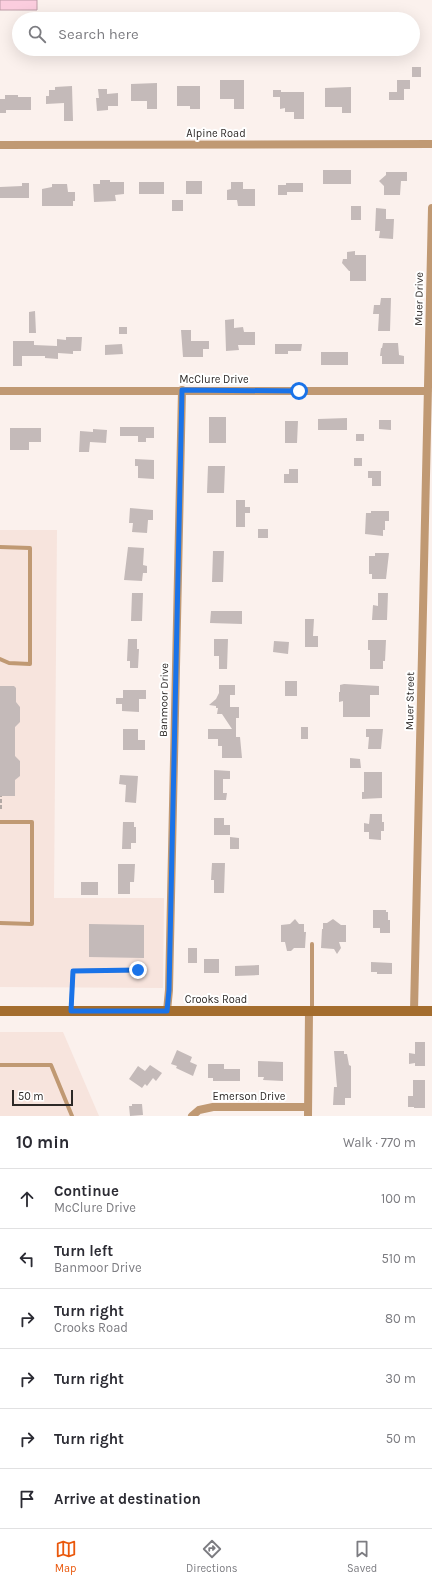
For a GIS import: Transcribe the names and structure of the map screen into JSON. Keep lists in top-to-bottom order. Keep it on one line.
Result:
{"streets":{"main road":["Crooks Road"],"street":["Alpine Road","Muer Drive","McClure Drive","Banmoor Drive","Muer Street","Emerson Drive"]},"crossings":[["Muer Drive","McClure Drive"],["Muer Drive","Muer Street"],["McClure Drive","Banmoor Drive"],["McClure Drive","Muer Street"],["Banmoor Drive","Crooks Road"],["Muer Street","Crooks Road"]],"scale_bar":"50 m","page":{"search":"Search here","scale":"50 m","heading":["10 min","Walk · 770 m"],"list":[["Continue","McClure Drive","100 m"],["Turn left","Banmoor Drive","510 m"],["Turn right","Crooks Road","80 m"],["Turn right","30 m"],["Turn right","50 m"],"Arrive at destination"],"nav":["Map","Directions","Saved"]}}
